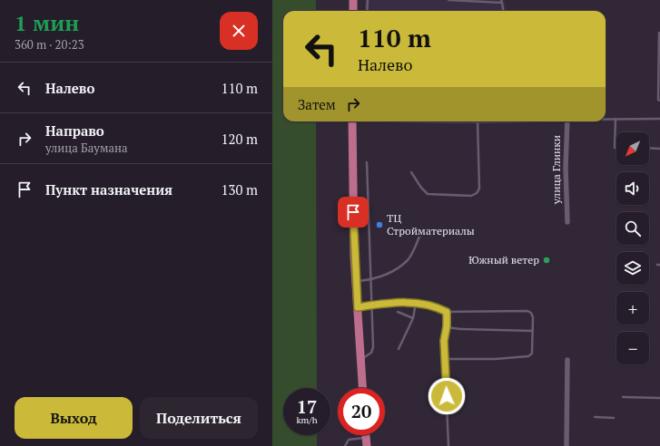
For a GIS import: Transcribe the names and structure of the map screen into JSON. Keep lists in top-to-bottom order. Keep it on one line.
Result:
{"streets":{"street":["улица Глинки"]},"places":["ТЦ Стройматериалы","Южный ветер"],"north":"bottom left","page":{"heading":["1 мин","360 m · 20:23"],"turn":["110 m","Налево"],"list":[{"name":"Налево","value":"110 m"},{"name":"Направо","note":"улица Баумана","value":"120 m"},{"name":"Пункт назначения","value":"130 m"}],"then":"Затем","map_buttons":["+","−"],"speed":"17 km/h","limit":"20","buttons":["Выход","Поделиться"]}}
